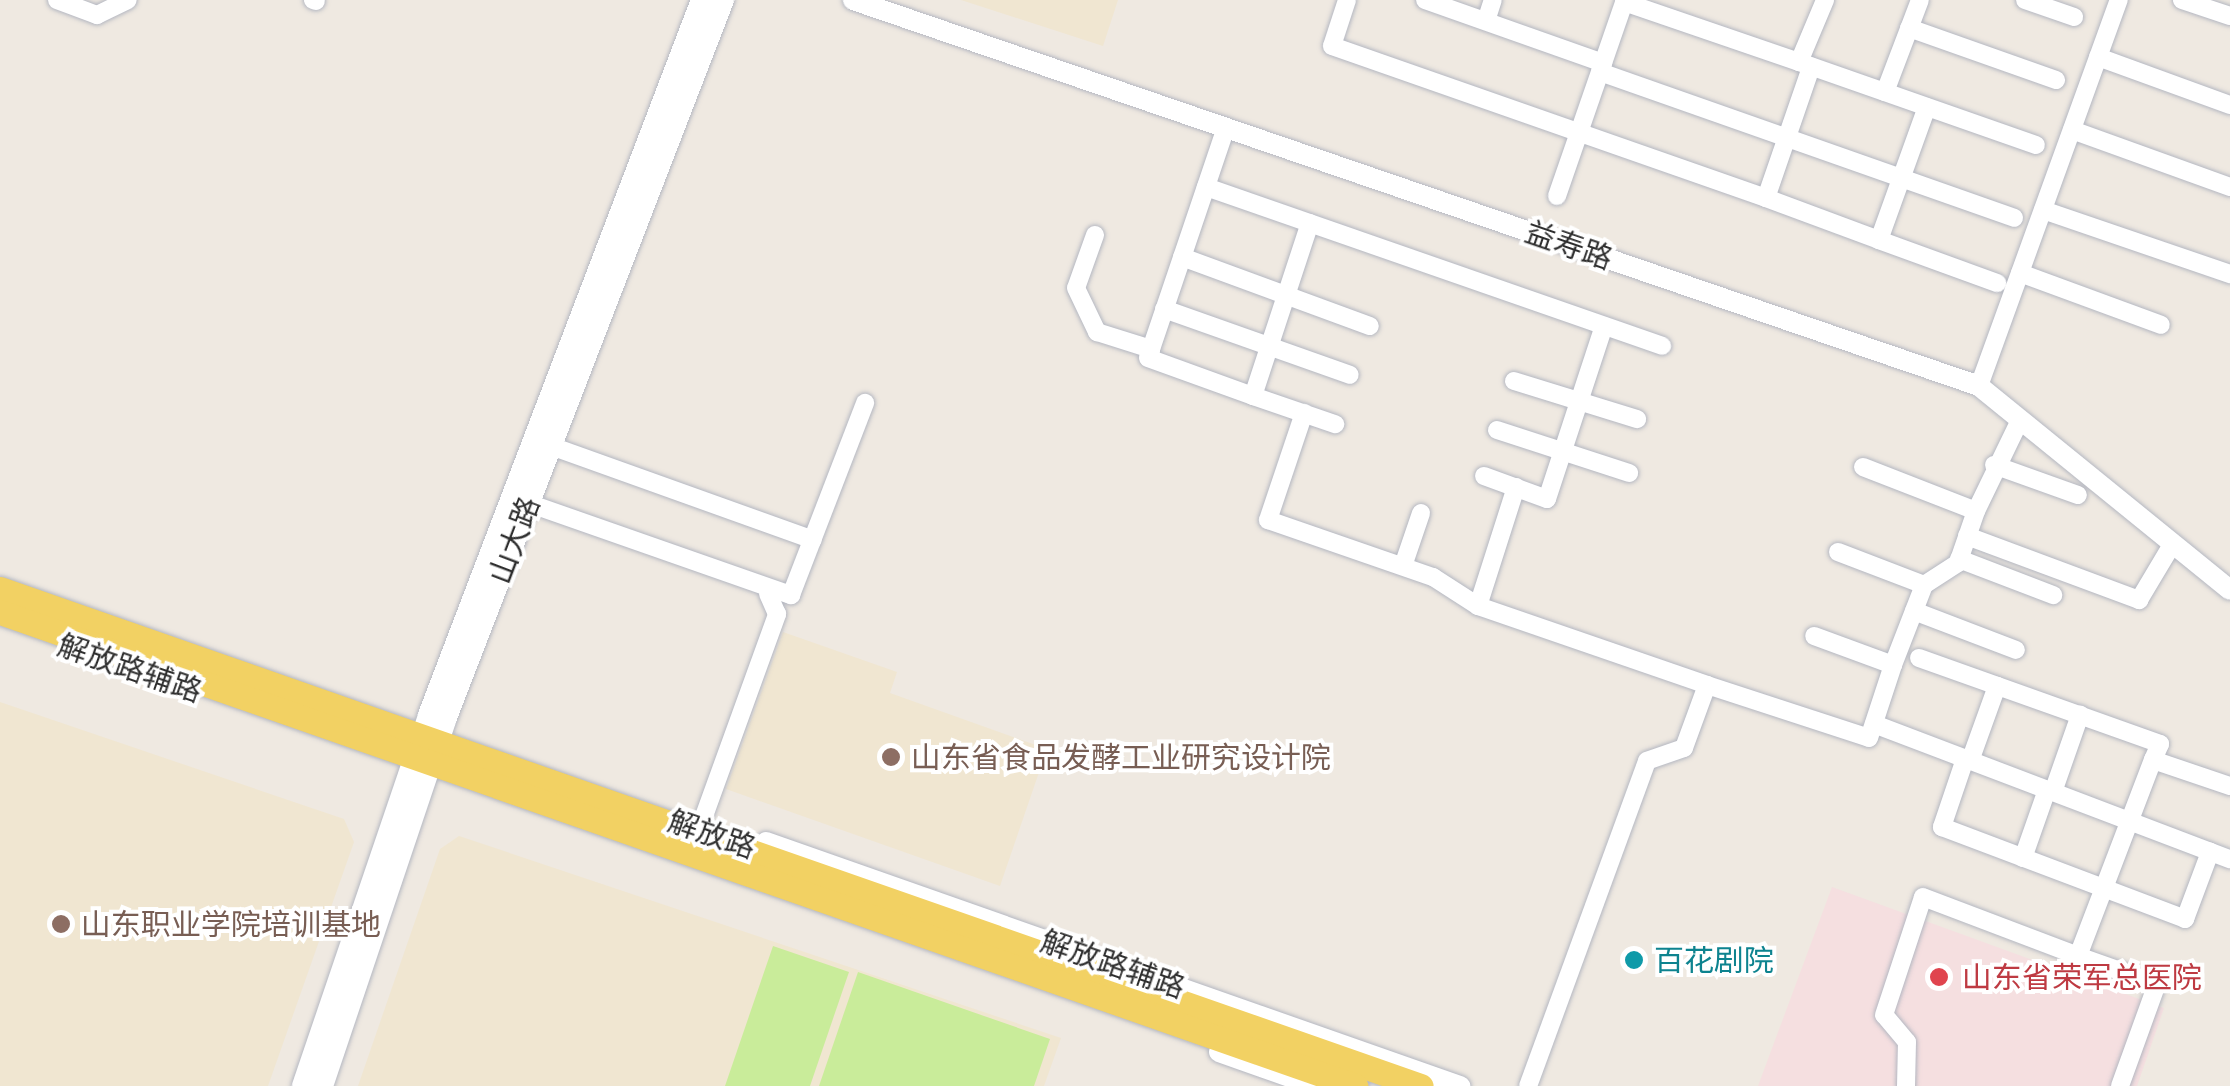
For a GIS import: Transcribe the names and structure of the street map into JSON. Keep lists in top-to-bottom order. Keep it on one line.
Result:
{"streets":{"main road":["山大路","解放路"],"street":["益寿路","解放路辅路"]},"crossings":[["山大路","解放路"],["解放路辅路","解放路"]],"places":["山东省食品发酵工业研究设计院","山东职业学院培训基地","百花剧院","山东省荣军总医院"]}
